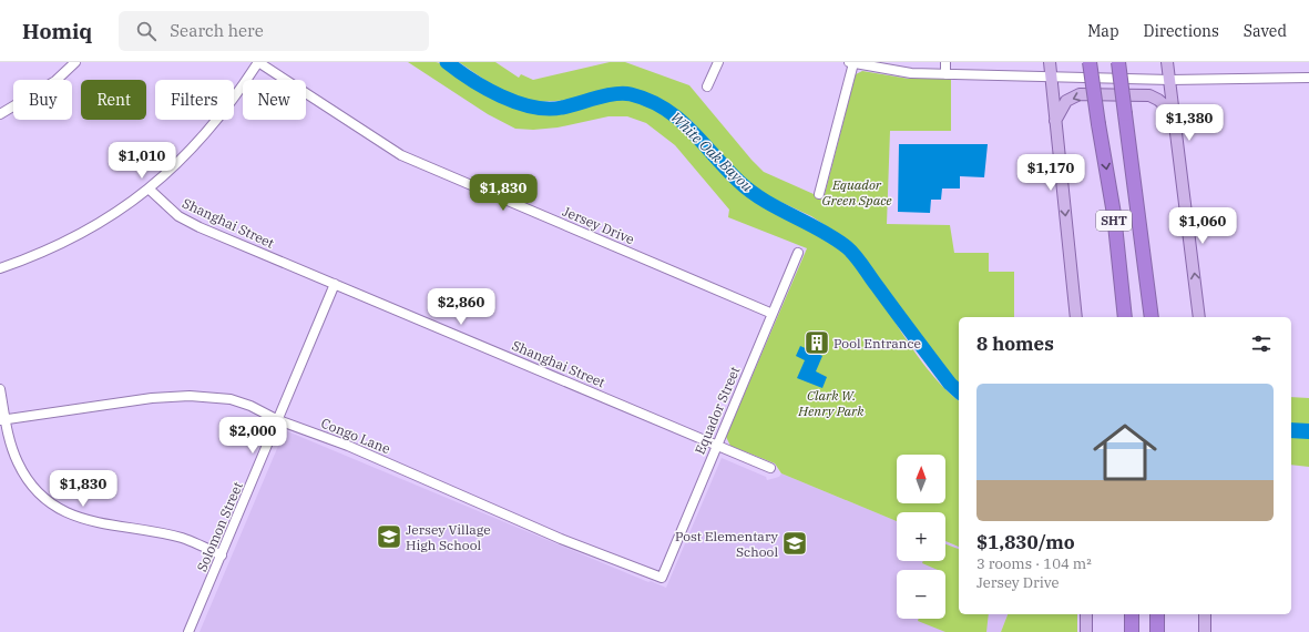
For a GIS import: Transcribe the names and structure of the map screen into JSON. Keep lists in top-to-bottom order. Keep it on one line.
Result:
{"streets":{"highway":["SHT"],"street":["Shanghai Street","Jersey Drive","Equador Street","Congo Lane","Solomon Street"]},"crossings":[["Shanghai Street","Equador Street"],["Shanghai Street","Solomon Street"],["Jersey Drive","Equador Street"],["Equador Street","Congo Lane"],["Congo Lane","Solomon Street"]],"water":["White Oak Bayou"],"parks":["Equador Green Space","Clark W. Henry Park"],"places":{"building":["Pool Entrance"],"school or university":["Jersey Village High School","Post Elementary School"]},"north":"top","page":{"header":"Homiq","search":"Search here","nav":["Map","Directions","Saved"],"chip":["Buy","Rent","Filters","New"],"price":["$1,380","$1,010","$1,170","$1,830","$1,060","$2,860","$2,000","$1,830"],"heading":"8 homes","list":[{"name":"$1,830/mo","note":"3 rooms · 104 m² · Jersey Drive"}],"map_buttons":["+","−"]}}
